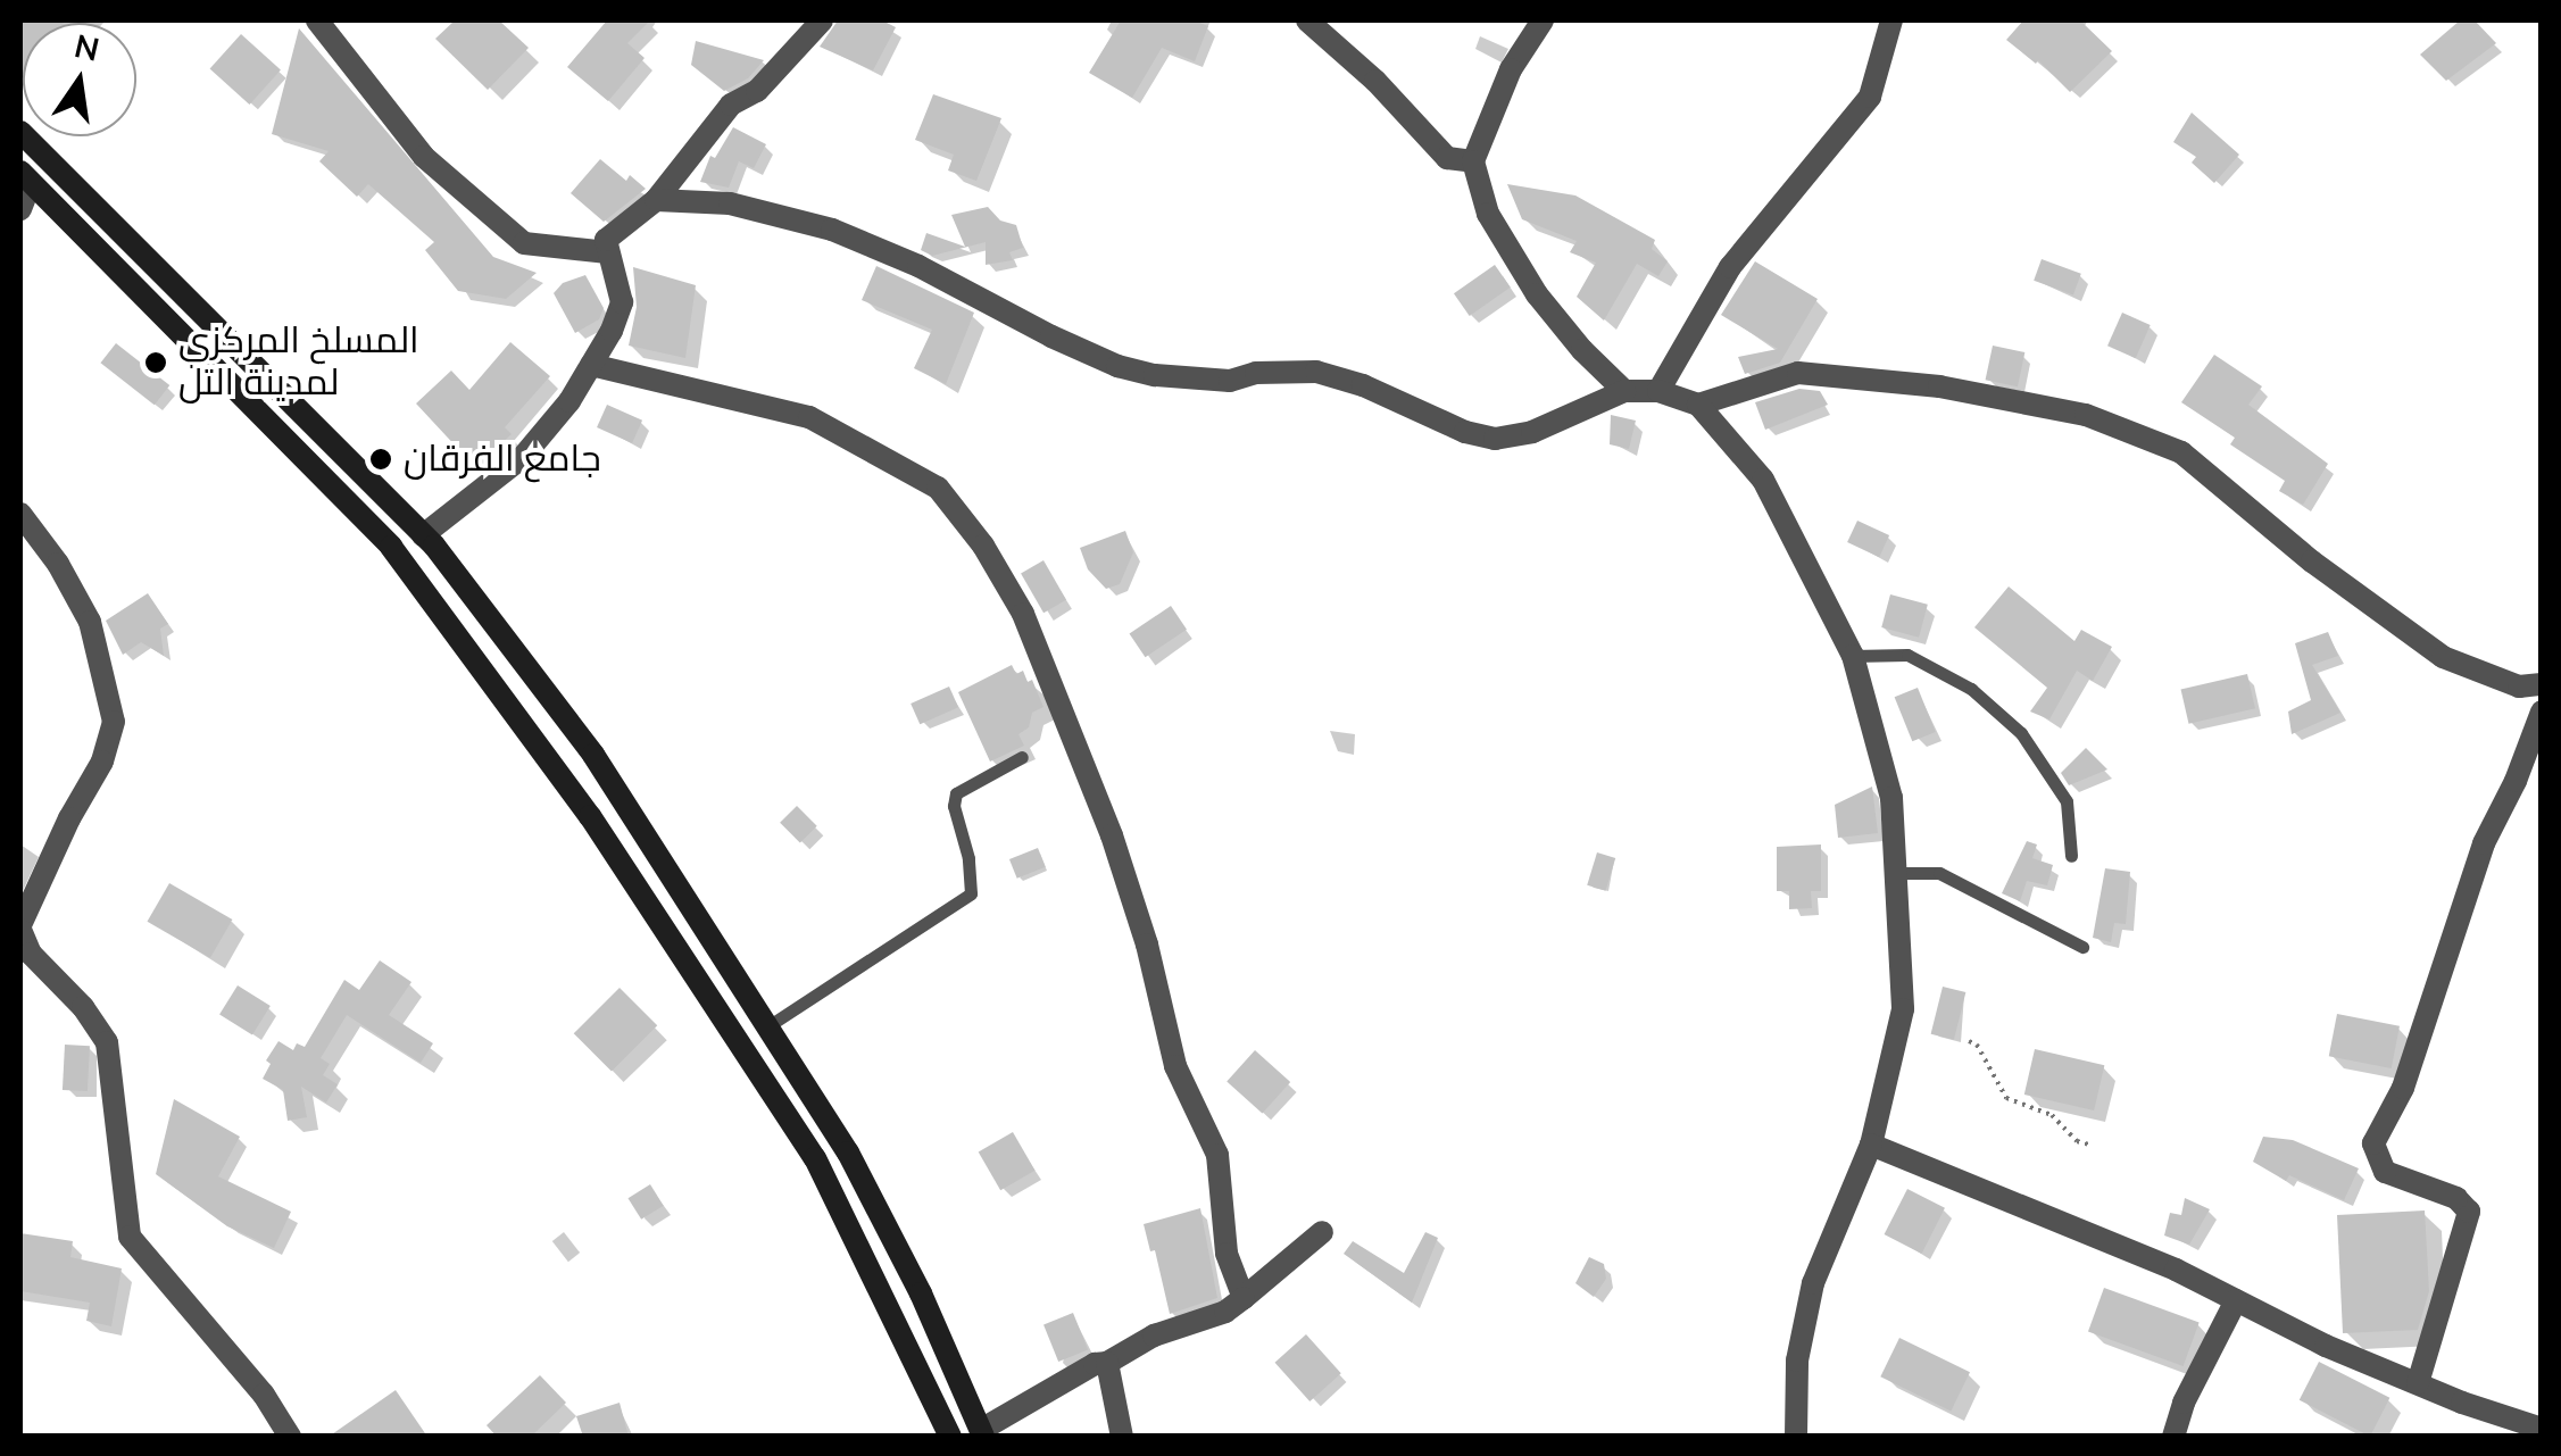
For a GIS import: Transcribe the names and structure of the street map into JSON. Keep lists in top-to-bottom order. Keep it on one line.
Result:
{"places":["المسلخ المركزي لمدينة التل","جامع الفرقان"],"north":"top"}
